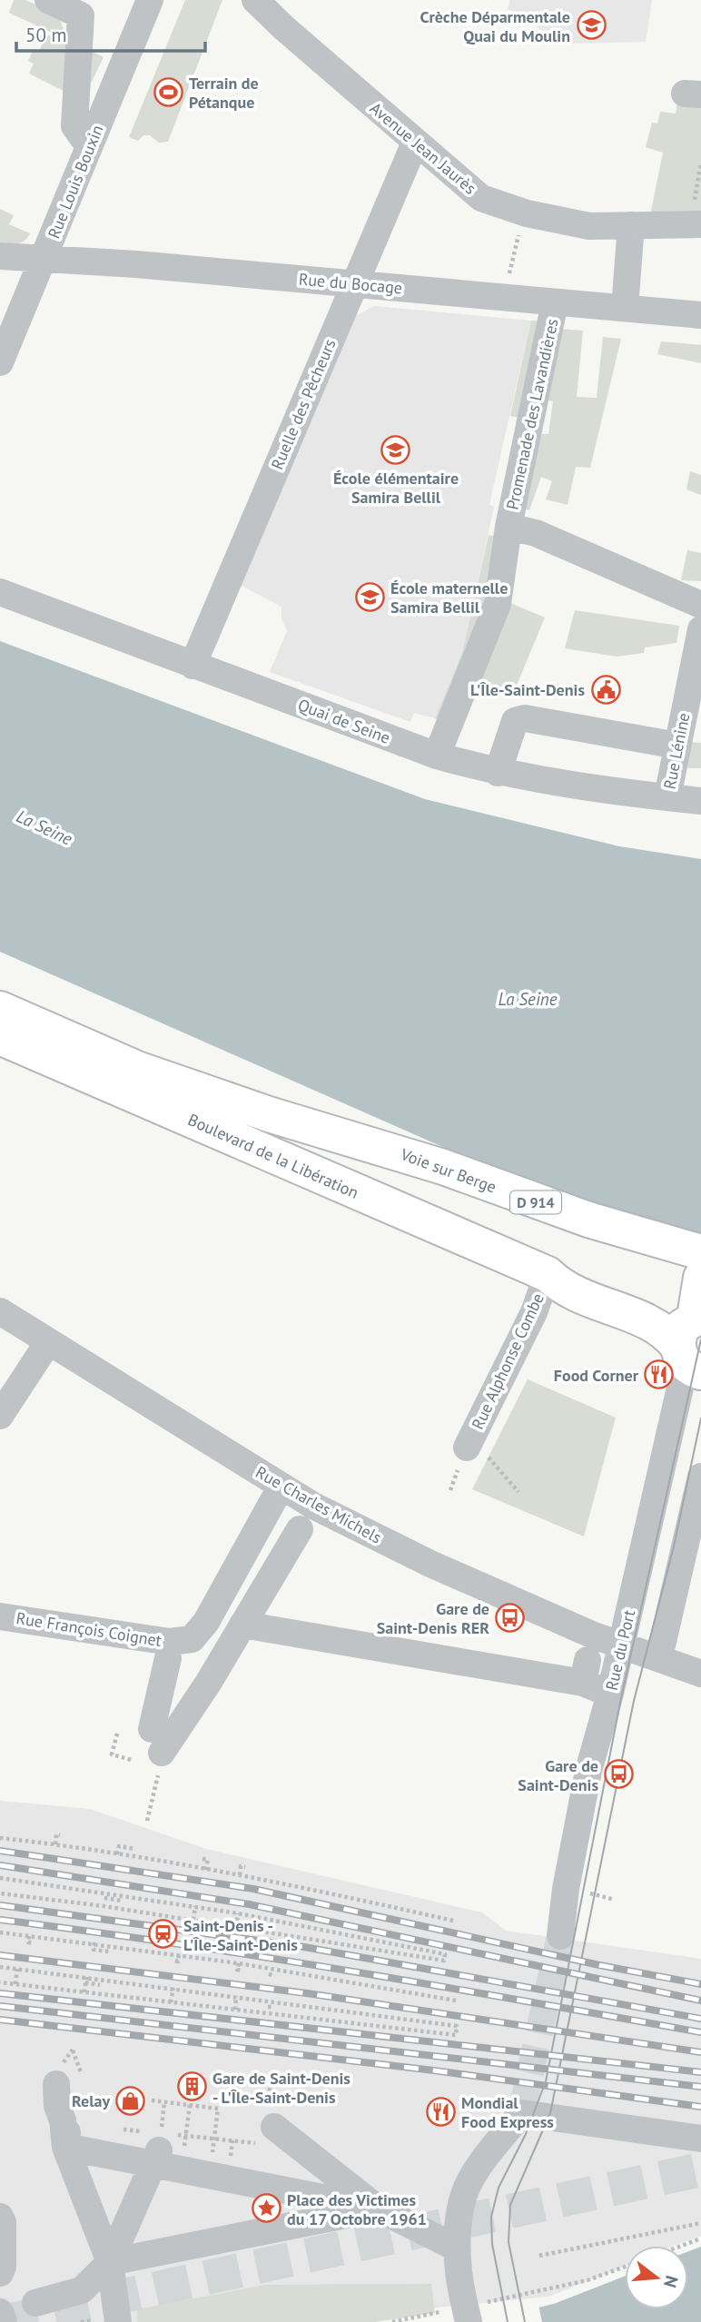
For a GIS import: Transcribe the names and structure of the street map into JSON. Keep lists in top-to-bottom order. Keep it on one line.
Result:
{"streets":{"main road":["Boulevard de la Libération","Voie sur Berge","D 914"],"street":["Avenue Jean Jaurès","Rue Louis Bouxin","Rue du Bocage","Ruelle des Pêcheurs","Promenade des Lavandières","Quai de Seine","Rue Lénine","Rue Alphonse Combe","Rue Charles Michels","Rue François Coignet","Rue du Port"]},"crossings":[["Avenue Jean Jaurès","Ruelle des Pêcheurs"],["Rue Louis Bouxin","Rue du Bocage"],["Rue du Bocage","Ruelle des Pêcheurs"],["Rue du Bocage","Promenade des Lavandières"],["Ruelle des Pêcheurs","Quai de Seine"],["Promenade des Lavandières","Quai de Seine"],["Quai de Seine","Rue Lénine"],["Boulevard de la Libération","Voie sur Berge"],["Boulevard de la Libération","D 914"],["Boulevard de la Libération","Rue Alphonse Combe"],["Boulevard de la Libération","Rue du Port"],["Voie sur Berge","D 914"],["Rue Charles Michels","Rue François Coignet"],["Rue Charles Michels","Rue du Port"]],"water":["La Seine"],"places":{"school or university":["Crèche Déparmentale Quai du Moulin","École élémentaire Samira Bellil","École maternelle Samira Bellil"],"sports":["Terrain de Pétanque"],"public building":["L'Île-Saint-Denis"],"restaurant":["Food Corner","Mondial Food Express"],"bus stop":["Gare de Saint-Denis RER","Gare de Saint-Denis"],"station":["Saint-Denis - L'Île-Saint-Denis"],"building":["Gare de Saint-Denis - L'Île-Saint-Denis"],"shop":["Relay"],"place":["Place des Victimes du 17 Octobre 1961"]},"scale_bar":"50 m","north":"right"}
